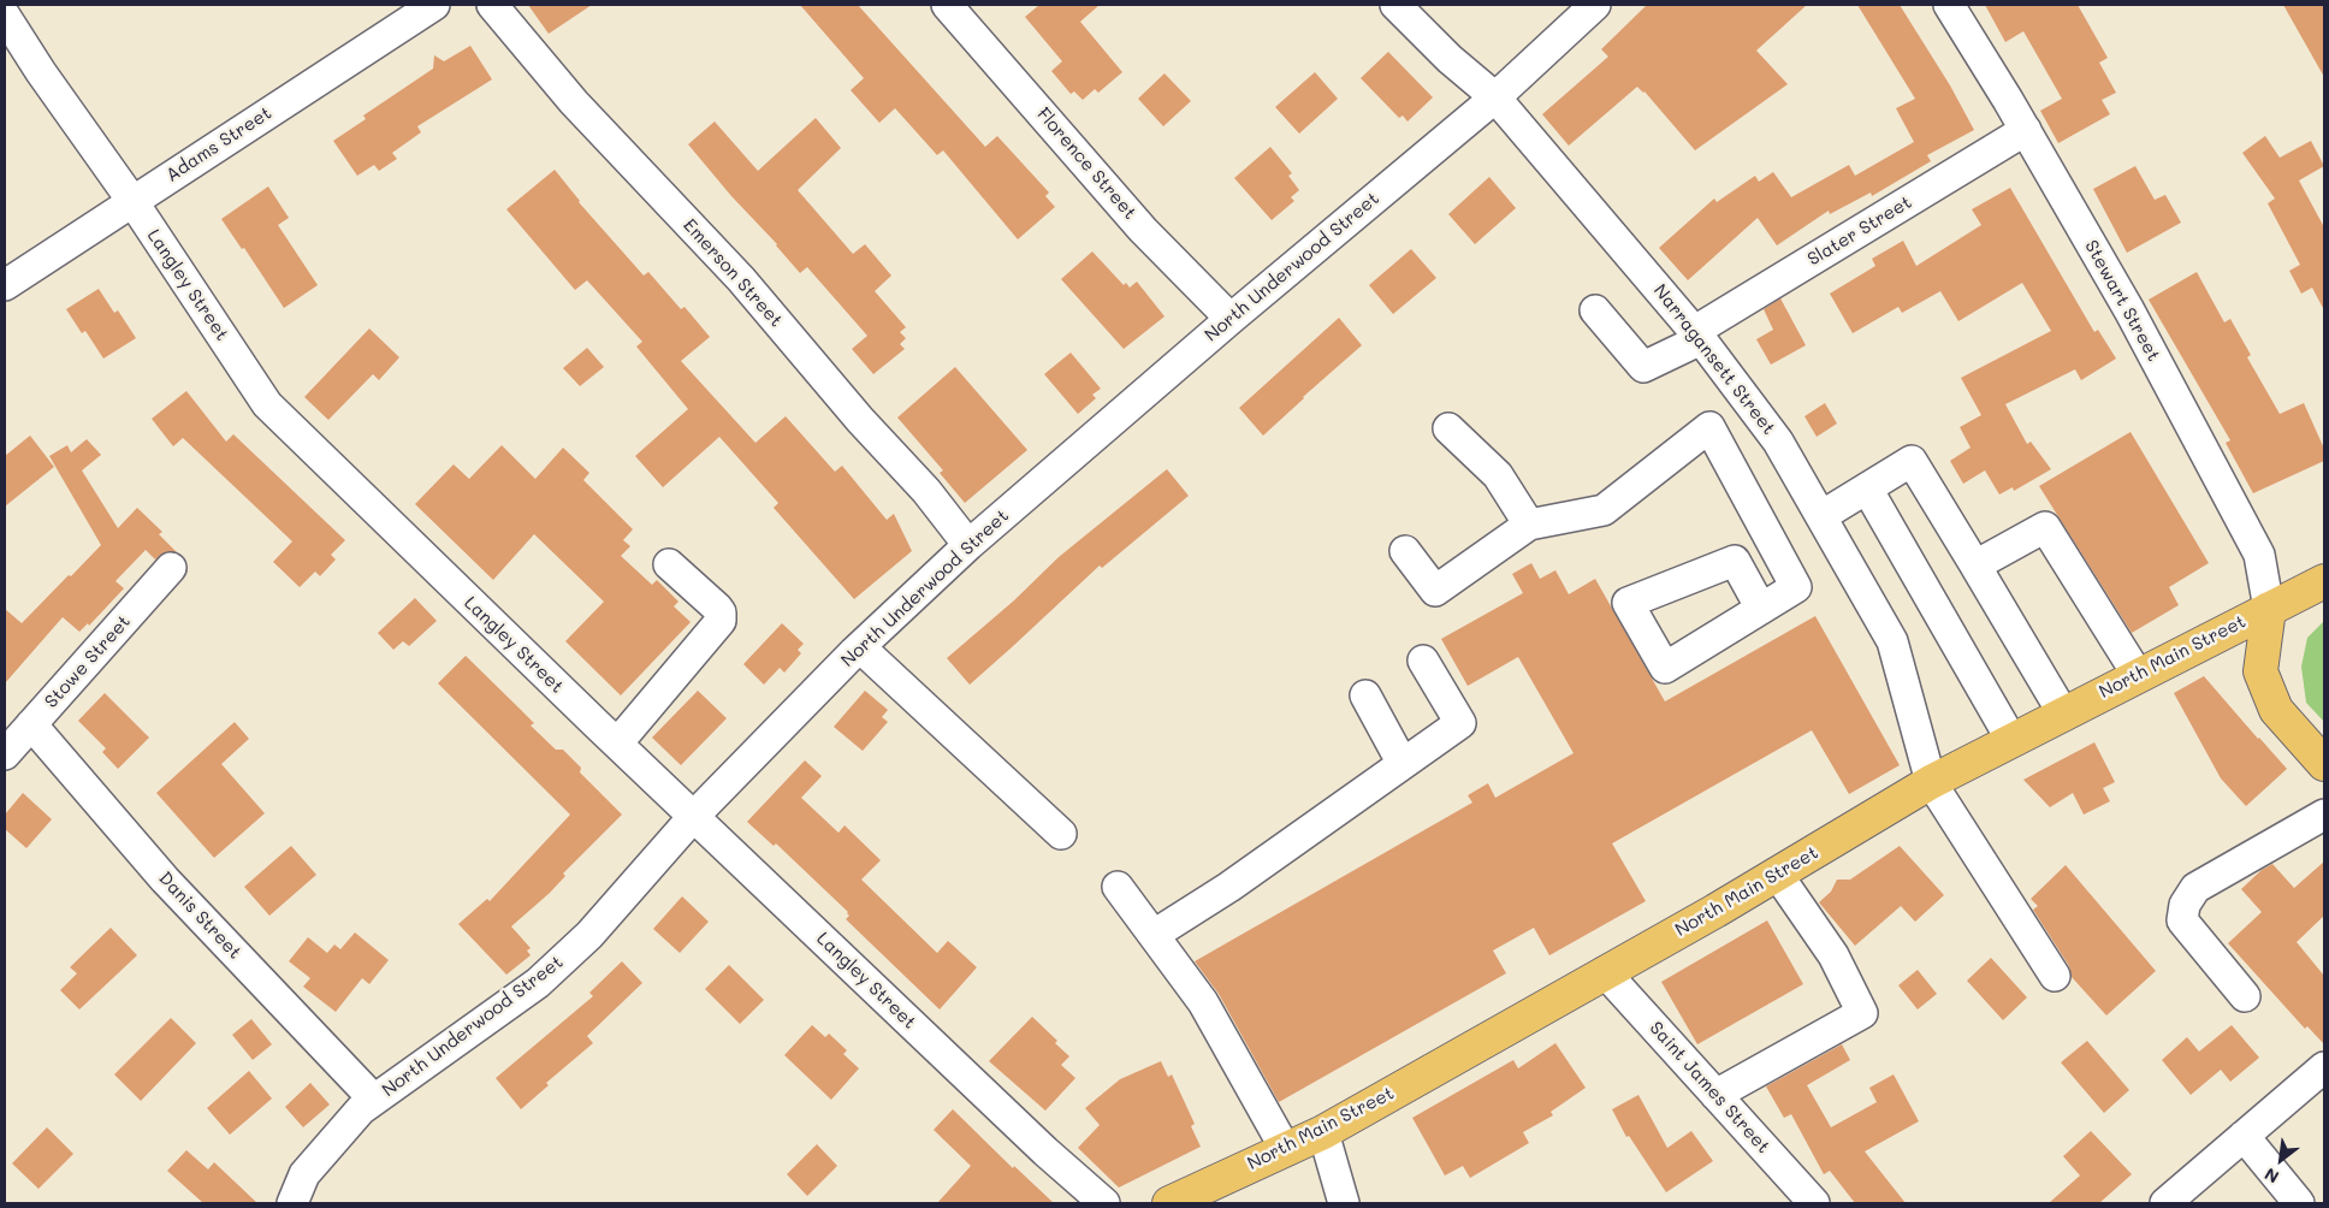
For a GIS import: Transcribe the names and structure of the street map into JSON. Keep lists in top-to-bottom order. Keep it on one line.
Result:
{"streets":{"main road":["North Main Street"],"street":["Adams Street","Florence Street","Slater Street","North Underwood Street","Emerson Street","Langley Street","Stewart Street","Narragansett Street","Stowe Street","Danis Street","Saint James Street"]},"crossings":[["Adams Street","Langley Street"],["Florence Street","North Underwood Street"],["Slater Street","Stewart Street"],["Slater Street","Narragansett Street"],["North Underwood Street","Emerson Street"],["North Underwood Street","Langley Street"],["North Underwood Street","Narragansett Street"],["North Underwood Street","Danis Street"],["Stewart Street","North Main Street"],["Narragansett Street","North Main Street"],["North Main Street","Saint James Street"],["Stowe Street","Danis Street"]],"north":"bottom left"}
